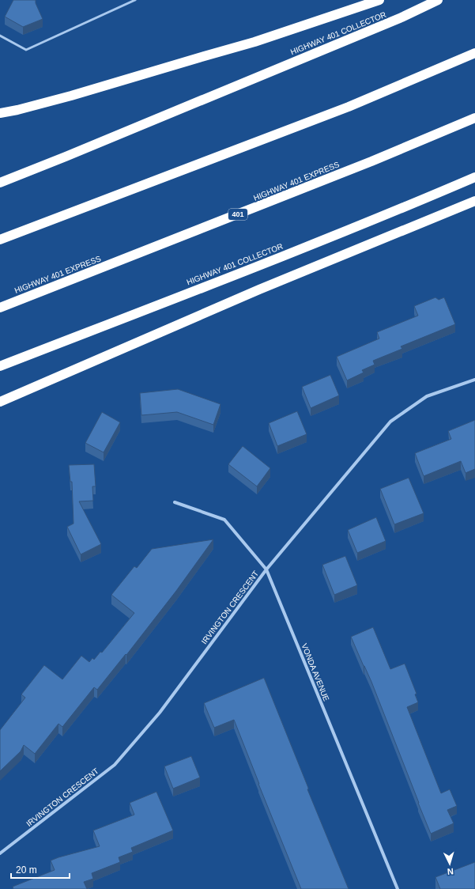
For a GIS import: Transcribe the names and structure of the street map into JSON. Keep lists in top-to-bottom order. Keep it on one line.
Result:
{"streets":{"highway":["HIGHWAY 401 COLLECTOR","HIGHWAY 401 EXPRESS","401"],"street":["IRVINGTON CRESCENT","VONDA AVENUE"]},"crossings":[["IRVINGTON CRESCENT","VONDA AVENUE"]],"scale_bar":"20 m","north":"bottom"}
